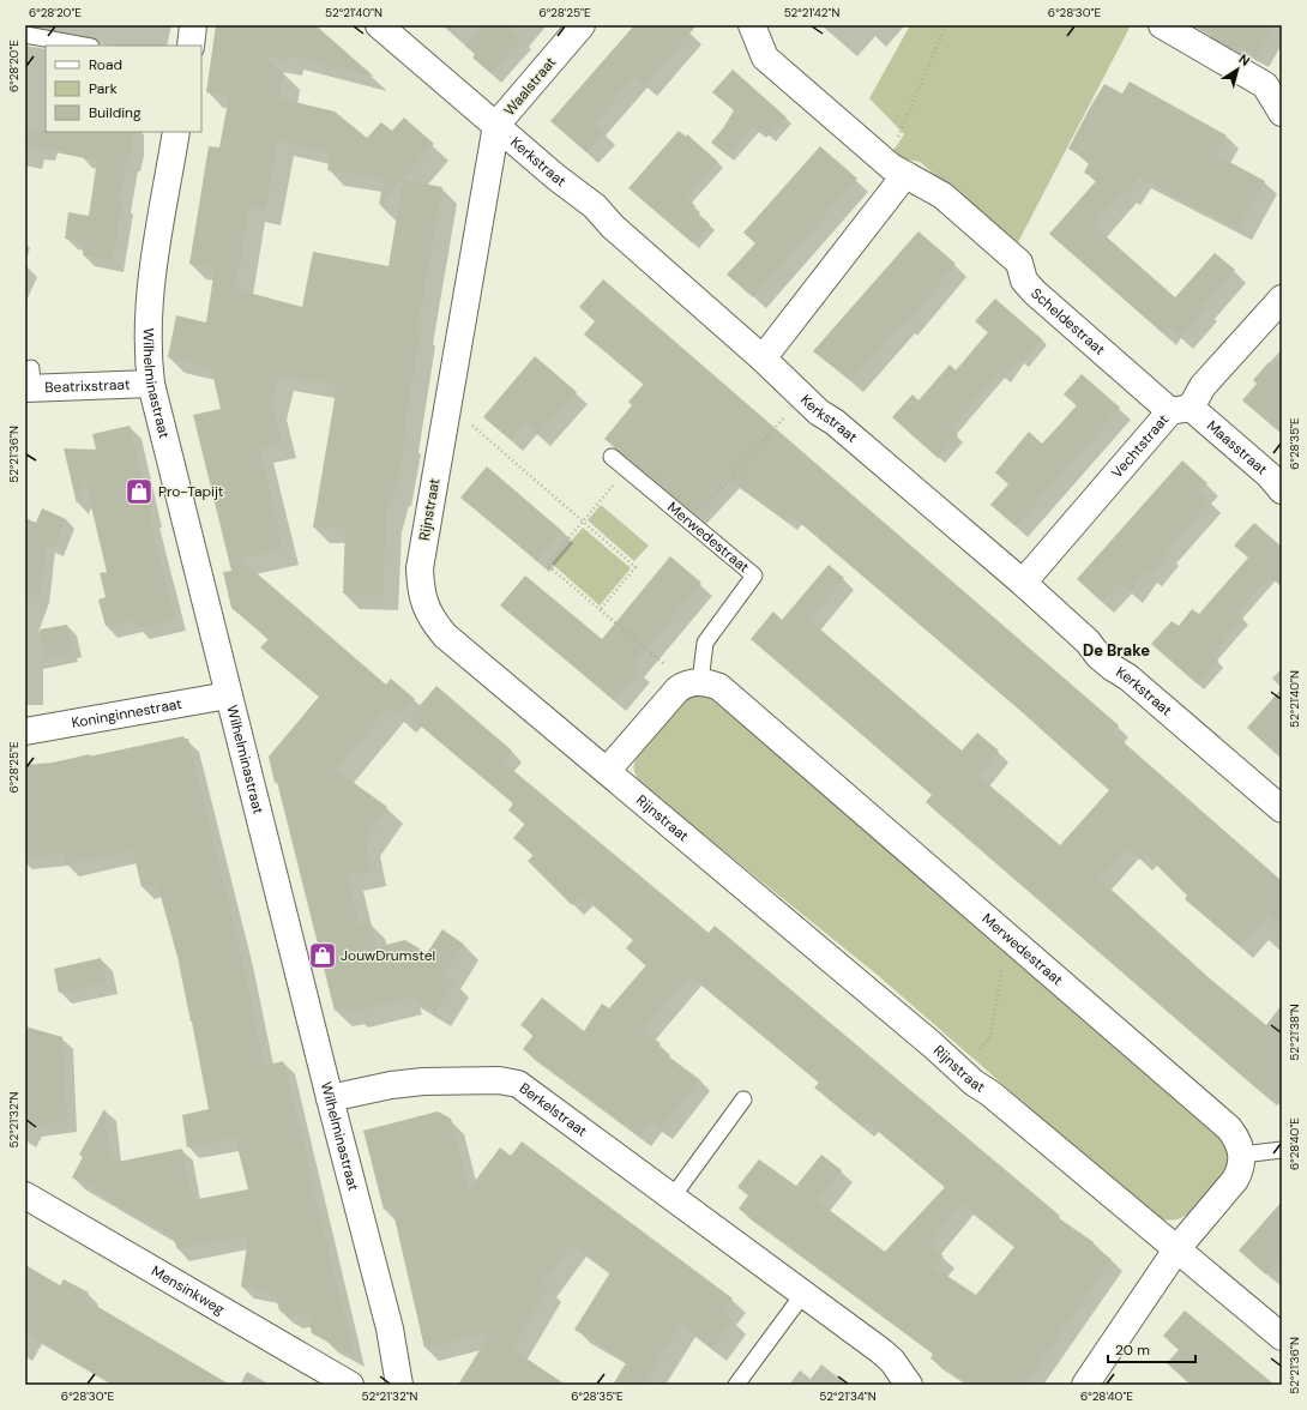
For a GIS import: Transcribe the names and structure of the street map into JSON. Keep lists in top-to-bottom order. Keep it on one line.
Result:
{"streets":{"street":["Waalstraat","Kerkstraat","Scheldestraat","Wilhelminastraat","Beatrixstraat","Vechtstraat","Maasstraat","Rijnstraat","Merwedestraat","Koninginnestraat","Berkelstraat","Mensinkweg"]},"crossings":[["Waalstraat","Kerkstraat"],["Waalstraat","Rijnstraat"],["Kerkstraat","Vechtstraat"],["Kerkstraat","Rijnstraat"],["Scheldestraat","Vechtstraat"],["Scheldestraat","Maasstraat"],["Wilhelminastraat","Beatrixstraat"],["Wilhelminastraat","Koninginnestraat"],["Wilhelminastraat","Berkelstraat"],["Vechtstraat","Maasstraat"]],"districts":["De Brake"],"places":{"shop":["Pro-Tapijt","JouwDrumstel"]},"legend":["Road","Park","Building"],"scale_bar":"20 m","north":"top right","coordinates":["6°28'20\"E","52°21'40\"N","6°28'25\"E","52°21'42\"N","6°28'30\"E","6°28'35\"E","52°21'36\"N","52°21'38\"N","52°21'32\"N","6°28'40\"E","52°21'34\"N"]}
